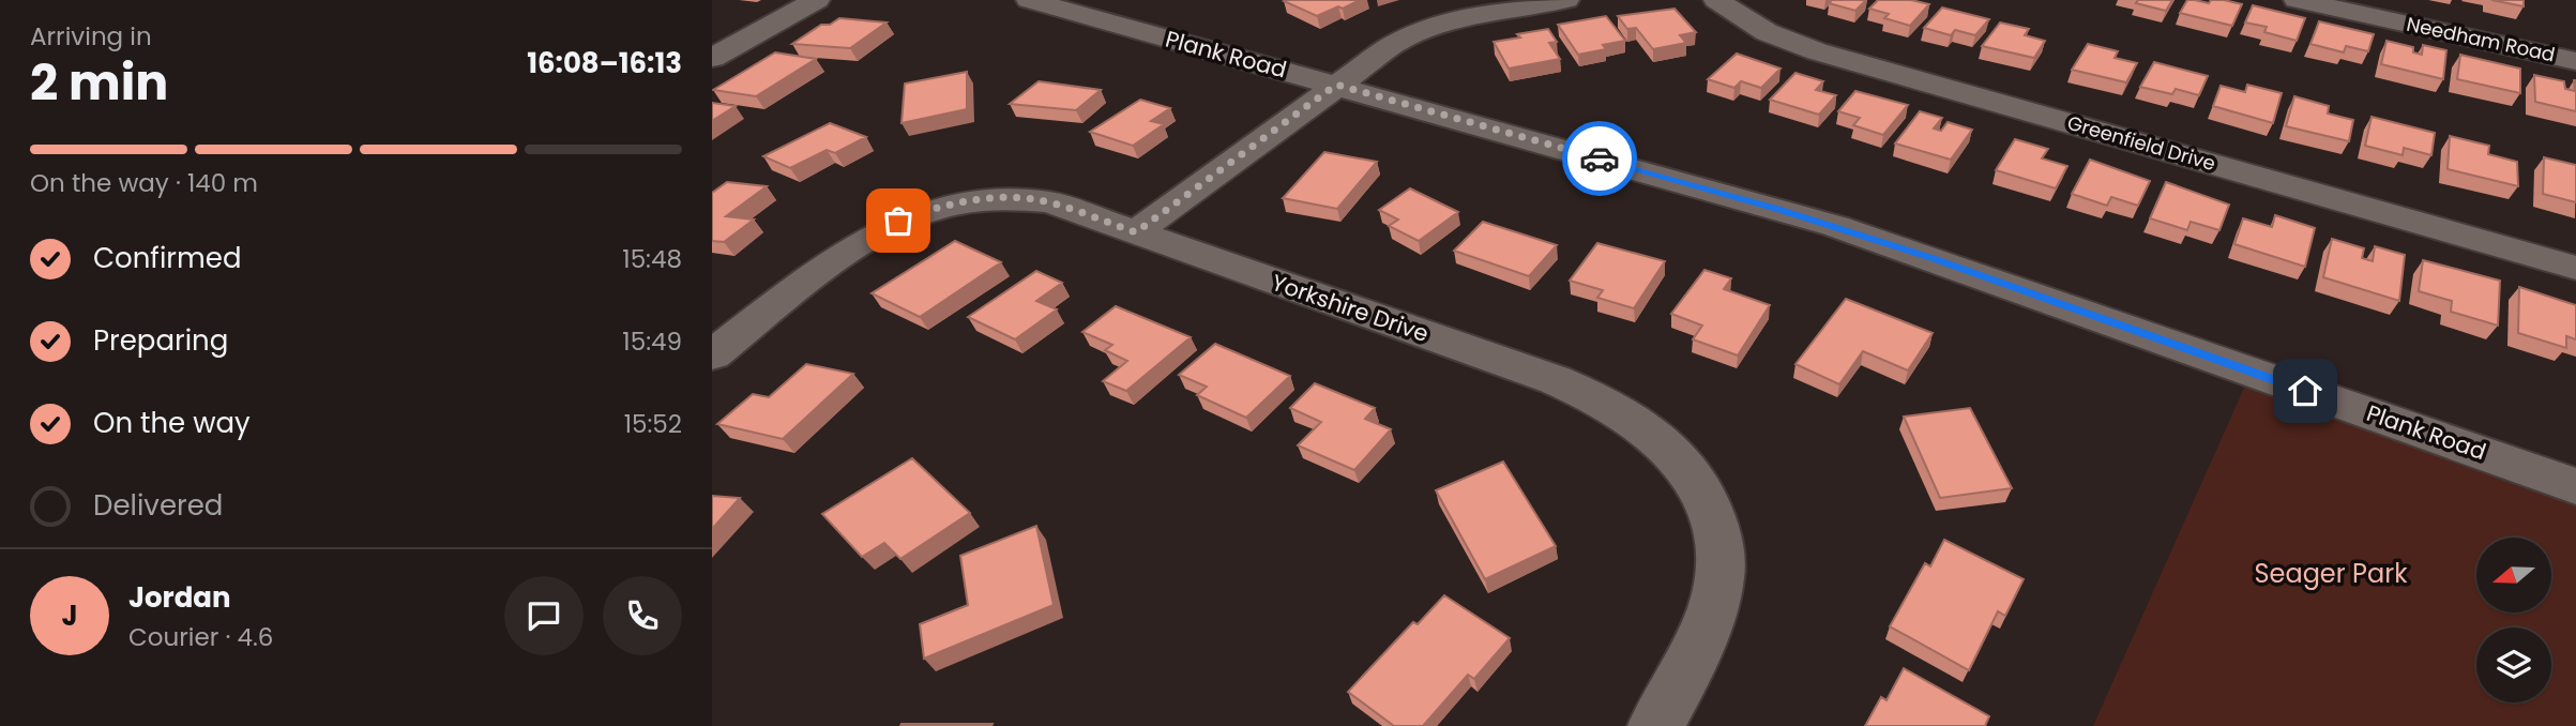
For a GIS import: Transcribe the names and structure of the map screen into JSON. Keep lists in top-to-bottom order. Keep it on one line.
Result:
{"streets":{"street":["Needham Road","Plank Road","Greenfield Drive","Yorkshire Drive"]},"parks":["Seager Park"],"north":"left","page":{"heading":["2 min","Arriving in","16:08–16:13"],"panel":["Jordan","Courier · 4.6"],"bar":"On the way · 140 m","list":[["Confirmed","15:48"],["Preparing","15:49"],["On the way","15:52"],"Delivered"],"round":"J"}}
